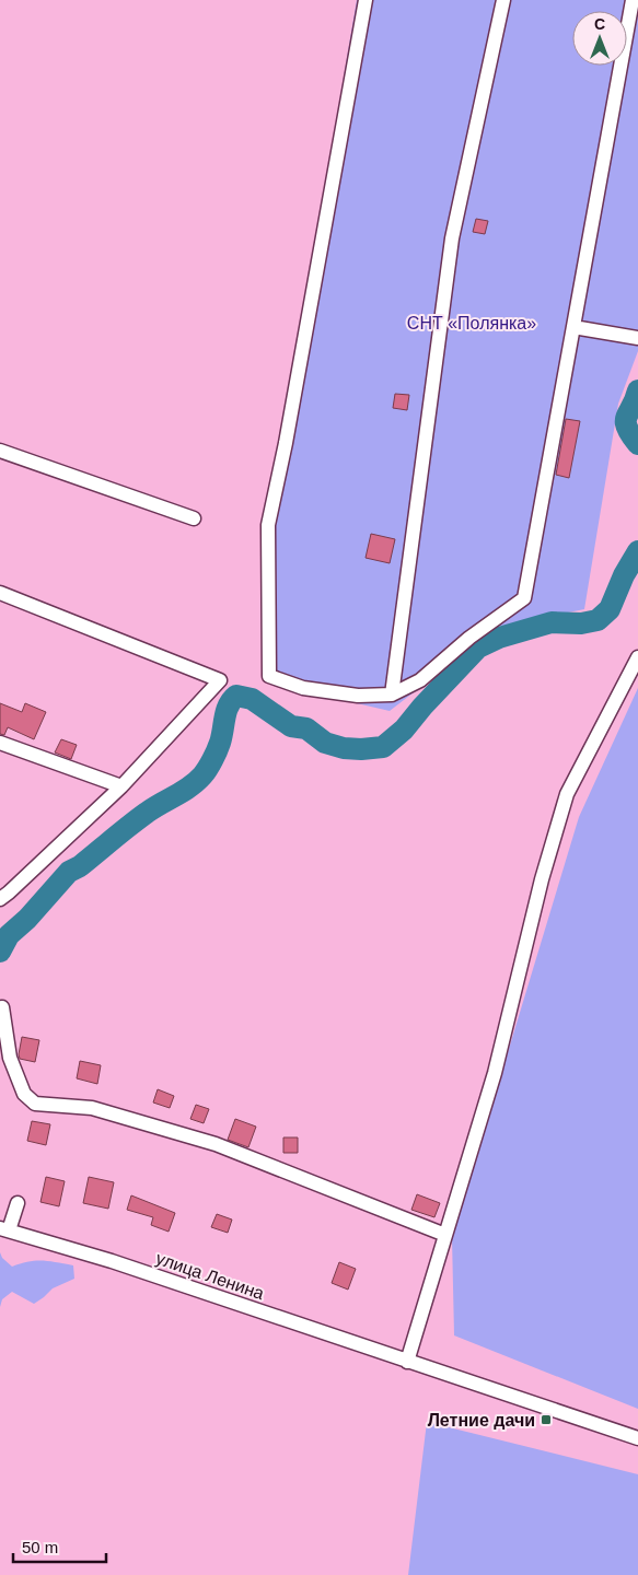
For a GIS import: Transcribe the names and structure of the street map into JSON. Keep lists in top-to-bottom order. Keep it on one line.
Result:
{"streets":{"street":["улица Ленина"]},"parks":["СНТ «Полянка»"],"places":{"transit":["Летние дачи"]},"scale_bar":"50 m","north":"top"}
